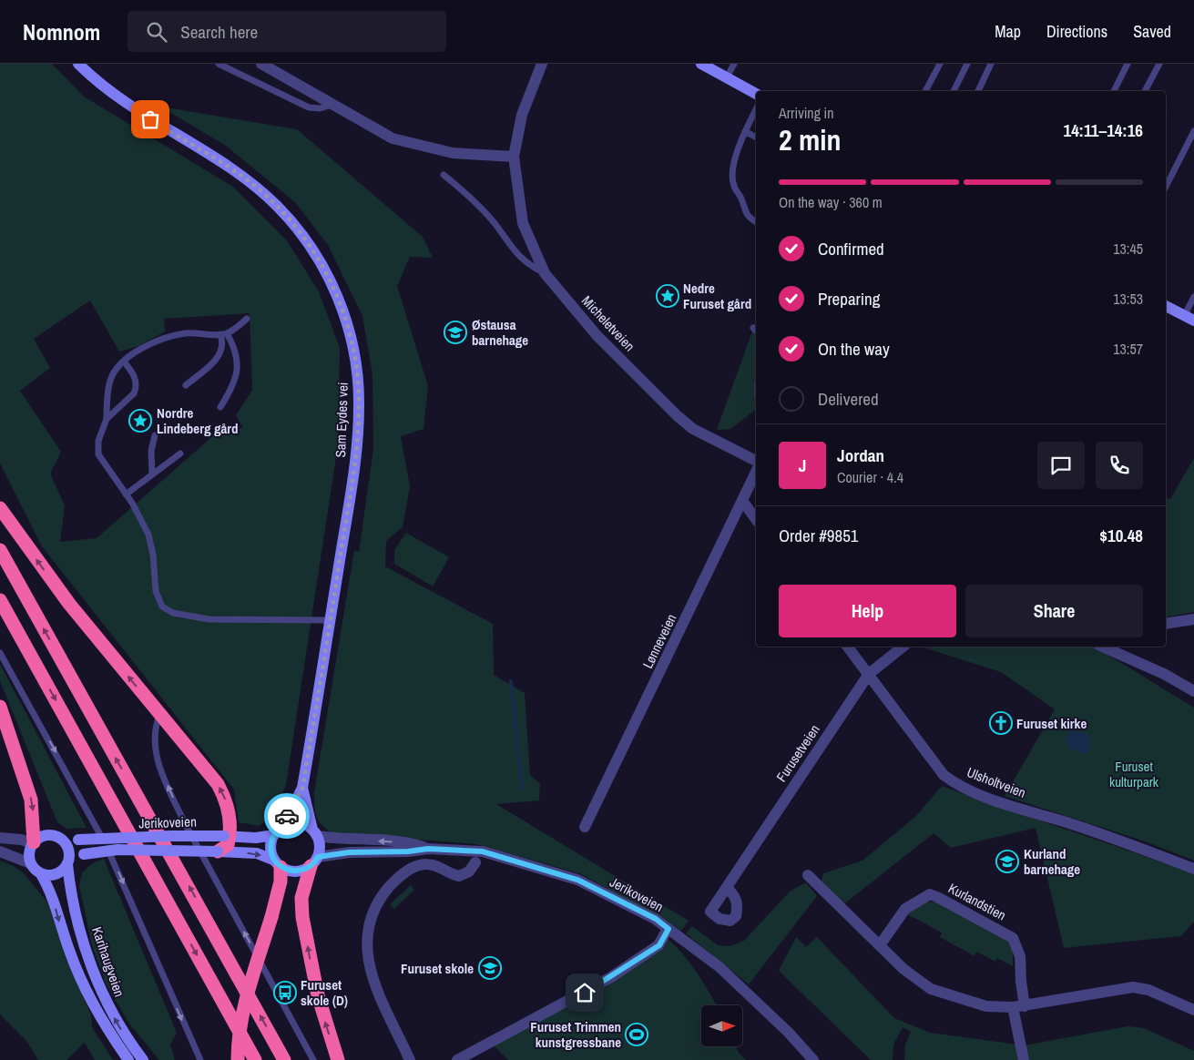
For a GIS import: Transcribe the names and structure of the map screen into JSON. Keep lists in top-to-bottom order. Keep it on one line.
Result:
{"streets":{"main road":["Sam Eydes vei","Jerikoveien","Karihaugveien"],"street":["Micheletveien","Lønneveien","Furusetveien","Ulsholtveien","Kurlandstien"]},"crossings":[["Sam Eydes vei","Jerikoveien"],["Furusetveien","Ulsholtveien"],["Jerikoveien","Karihaugveien"]],"parks":["Furuset kulturpark"],"places":{"place":["Nedre Furuset gård","Nordre Lindeberg gård"],"school or university":["Østausa barnehage","Kurland barnehage","Furuset skole"],"church":["Furuset kirke"],"bus stop":["Furuset skole (D)"],"sports":["Furuset Trimmen kunstgressbane"]},"north":"right","page":{"header":"Nomnom","search":"Search here","nav":["Map","Directions","Saved"],"heading":["2 min","Arriving in","14:11–14:16"],"panel":["Jordan","Courier · 4.4","Order #9851","$10.48"],"bar":"On the way · 360 m","list":[["Confirmed","13:45"],["Preparing","13:53"],["On the way","13:57"],"Delivered"],"round":"J","buttons":["Help","Share"]}}
